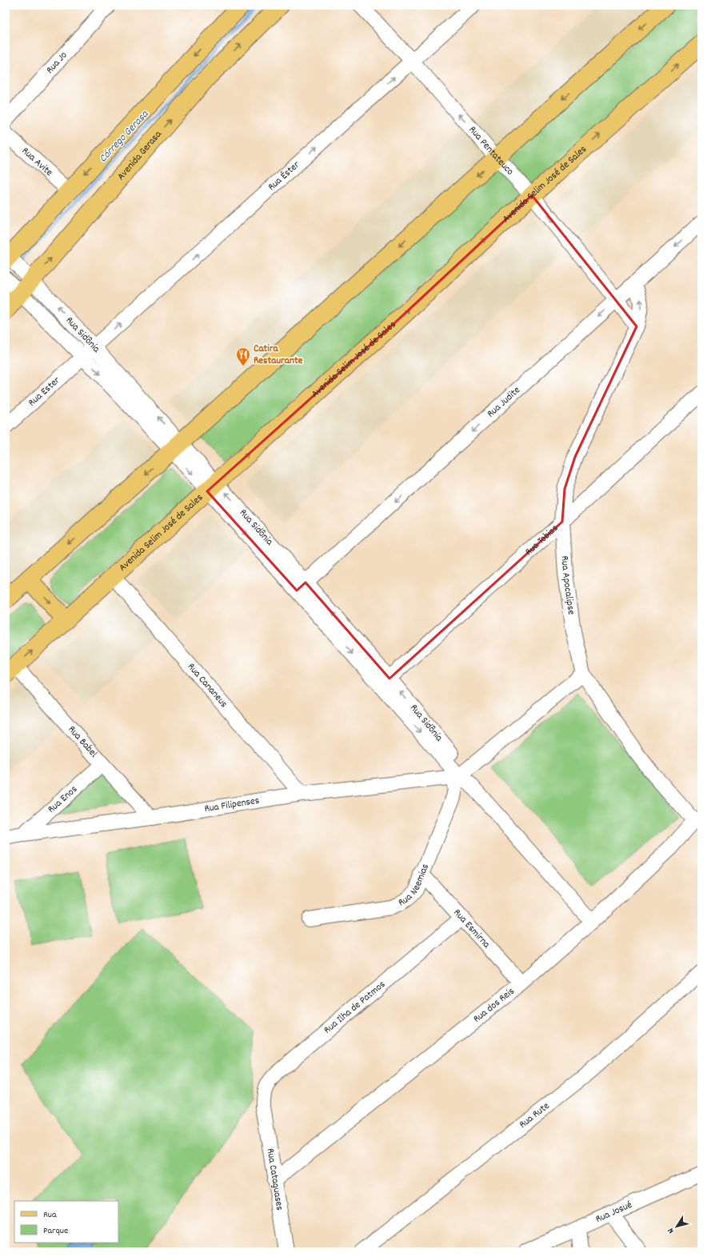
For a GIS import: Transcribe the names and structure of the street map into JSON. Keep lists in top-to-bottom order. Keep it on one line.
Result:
{"streets":{"main road":["Avenida Gerasa","Avenida Selim José de Sales"],"street":["Rua Jo","Rua Pentateuco","Rua Avite","Rua Éster","Rua Sidônia","Rua Ester","Rua Judite","Rua Tobias","Rua Apocalipse","Rua Cananeus","Rua Babel","Rua Enos","Rua Filipenses","Rua Neemias","Rua Esmirna","Rua dos Reis","Rua Ilha de Patmos","Rua Rute","Rua Cataguases","Rua Josué"]},"crossings":[["Rua Pentateuco","Rua Éster"],["Rua Pentateuco","Avenida Selim José de Sales"],["Rua Pentateuco","Rua Judite"],["Avenida Gerasa","Rua Sidônia"],["Rua Éster","Rua Sidônia"],["Rua Éster","Rua Ester"],["Avenida Selim José de Sales","Rua Sidônia"],["Avenida Selim José de Sales","Rua Cananeus"],["Avenida Selim José de Sales","Rua Babel"],["Rua Sidônia","Rua Ester"],["Rua Sidônia","Rua Judite"],["Rua Sidônia","Rua Tobias"],["Rua Sidônia","Rua Filipenses"],["Rua Sidônia","Rua Neemias"],["Rua Sidônia","Rua dos Reis"],["Rua Judite","Rua Apocalipse"],["Rua Tobias","Rua Apocalipse"],["Rua Apocalipse","Rua dos Reis"],["Rua Cananeus","Rua Filipenses"],["Rua Babel","Rua Enos"],["Rua Babel","Rua Filipenses"],["Rua Enos","Rua Filipenses"],["Rua Filipenses","Rua Neemias"],["Rua Neemias","Rua Esmirna"],["Rua Esmirna","Rua dos Reis"],["Rua Esmirna","Rua Ilha de Patmos"],["Rua dos Reis","Rua Cataguases"],["Rua Ilha de Patmos","Rua Cataguases"]],"one_way":["Rua Éster","Rua Judite"],"water":["Córrego Gerasa"],"places":{"restaurant":["Catira Restaurante"]},"legend":["Rua","Parque"],"north":"bottom left"}
